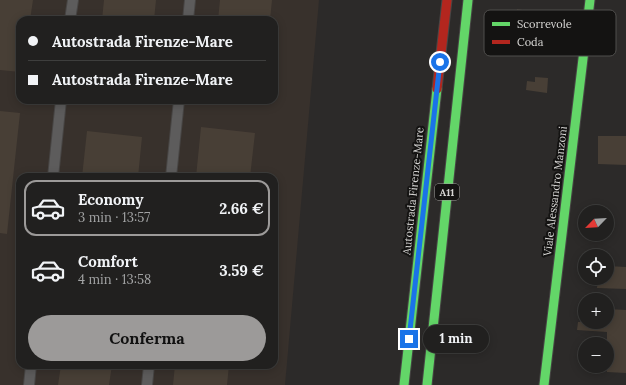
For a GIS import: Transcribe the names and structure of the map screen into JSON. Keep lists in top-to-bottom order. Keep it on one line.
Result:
{"streets":{"main road":["Autostrada Firenze-Mare","Viale Alessandro Manzoni","A11"]},"legend":["Scorrevole","Coda"],"north":"bottom left","page":{"banner":["Autostrada Firenze-Mare","Autostrada Firenze-Mare"],"list":[{"name":"Economy","note":"3 min · 13:57","value":"2.66 €"},{"name":"Comfort","note":"4 min · 13:58","value":"3.59 €"}],"map_buttons":["+","−"],"buttons":"Conferma","bubble":"1 min"}}
